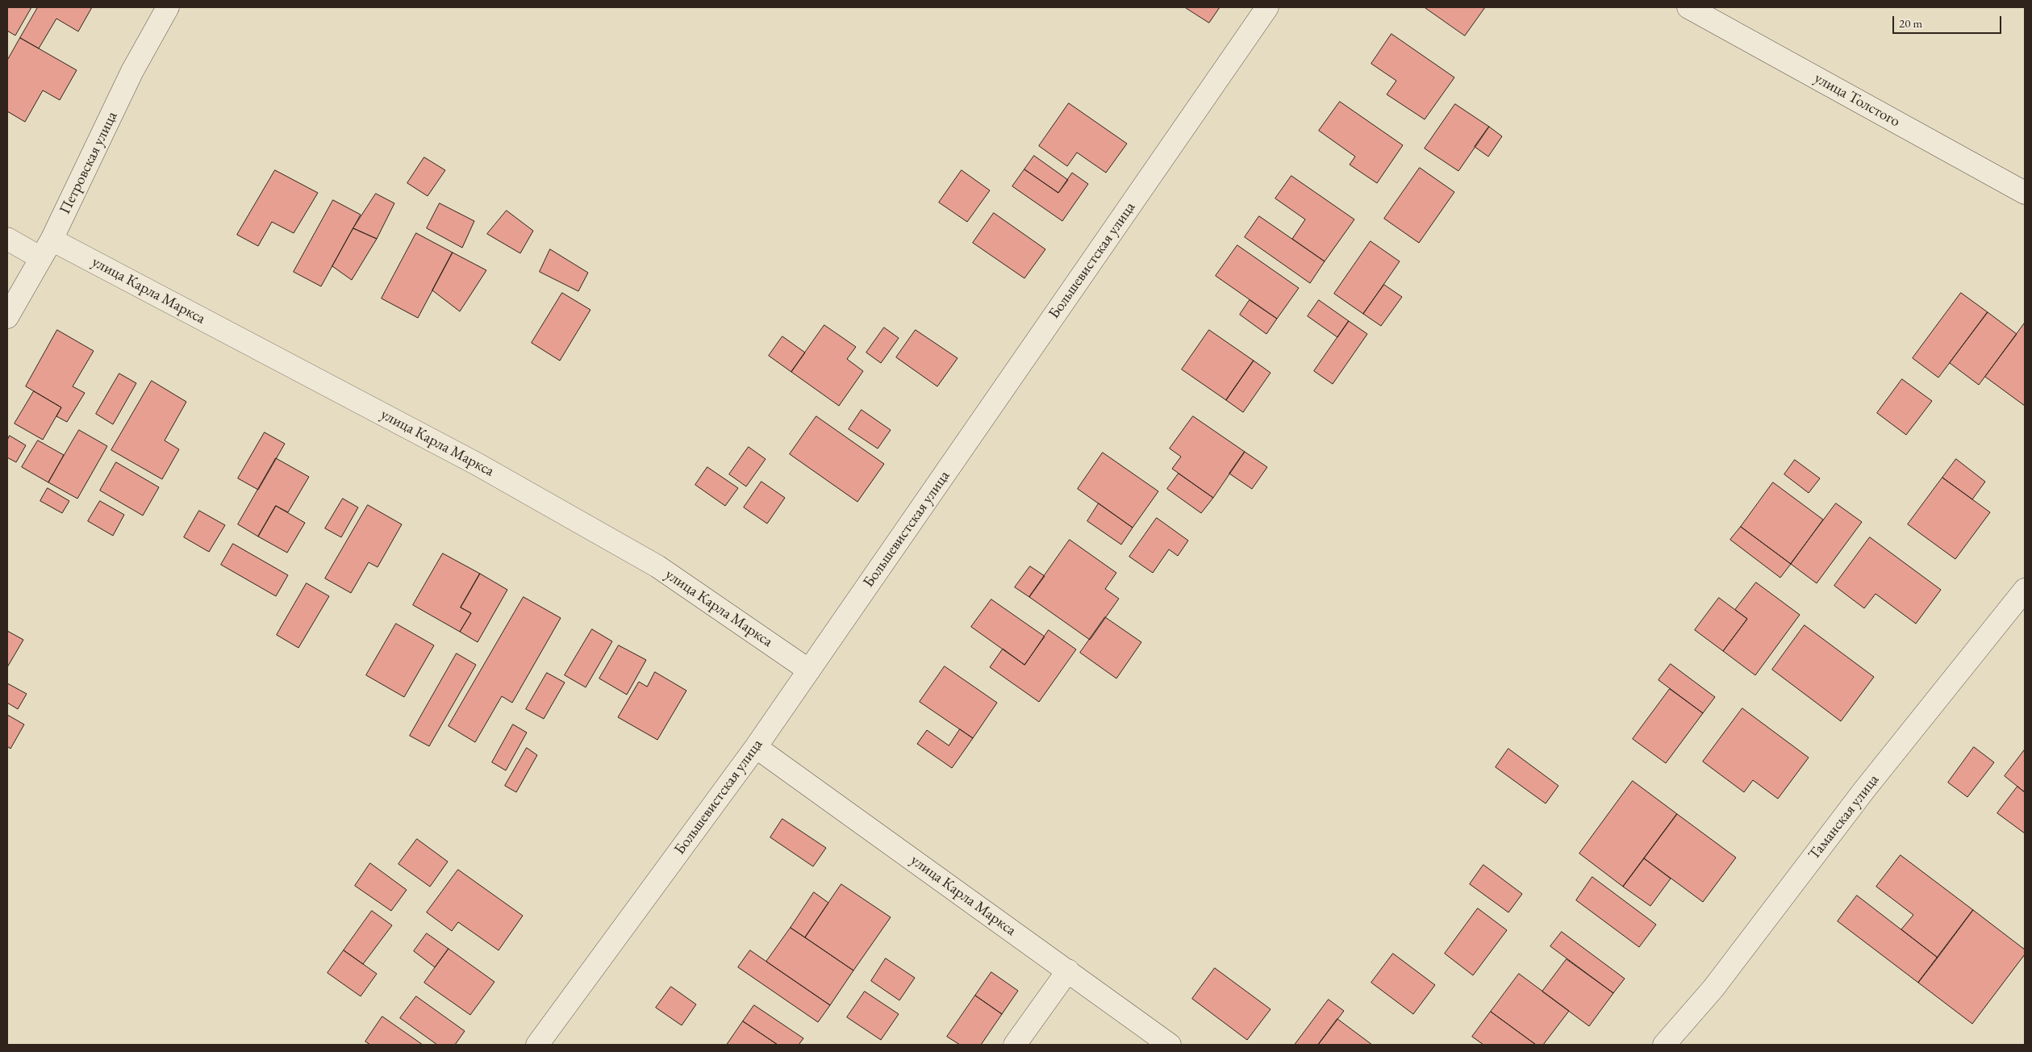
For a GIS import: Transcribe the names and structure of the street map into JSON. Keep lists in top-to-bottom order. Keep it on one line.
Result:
{"streets":{"street":["улица Толстого","Петровская улица","Большевистская улица","улица Карла Маркса","Таманская улица"]},"crossings":[["Петровская улица","улица Карла Маркса"],["Большевистская улица","улица Карла Маркса"]],"scale_bar":"20 m"}
